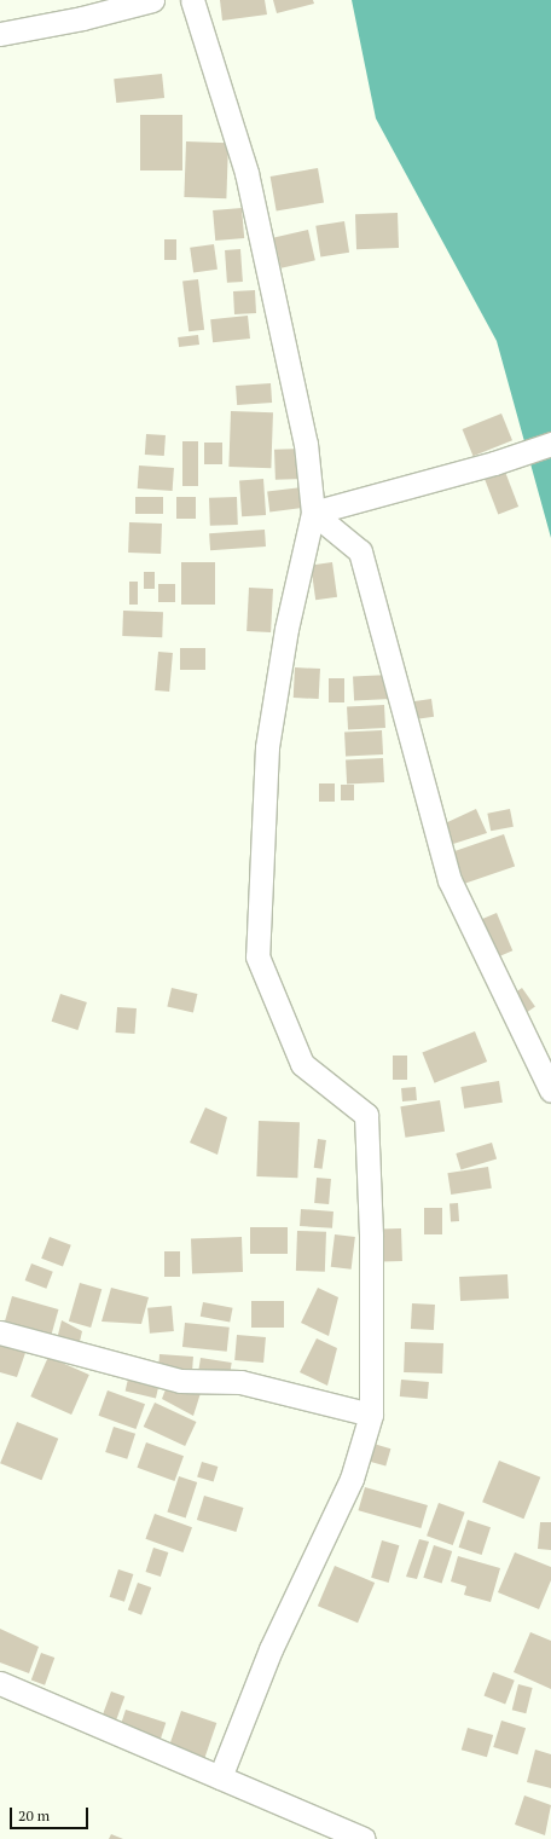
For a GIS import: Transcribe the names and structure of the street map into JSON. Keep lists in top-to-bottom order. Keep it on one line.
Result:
{"scale_bar":"20 m"}
